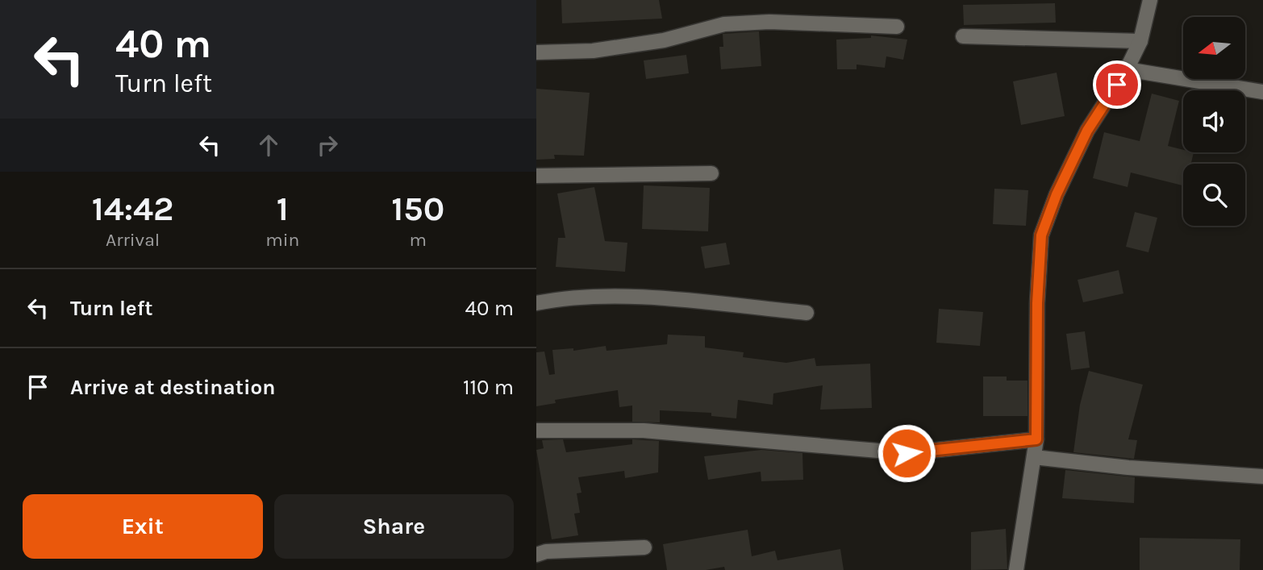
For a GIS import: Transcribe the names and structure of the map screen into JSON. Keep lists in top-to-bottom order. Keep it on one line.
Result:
{"north":"left","page":{"turn":["40 m","Turn left"],"eta":["14:42","Arrival","1","min","150","m"],"list":[{"name":"Turn left","value":"40 m"},{"name":"Arrive at destination","value":"110 m"}],"buttons":["Exit","Share"]}}
